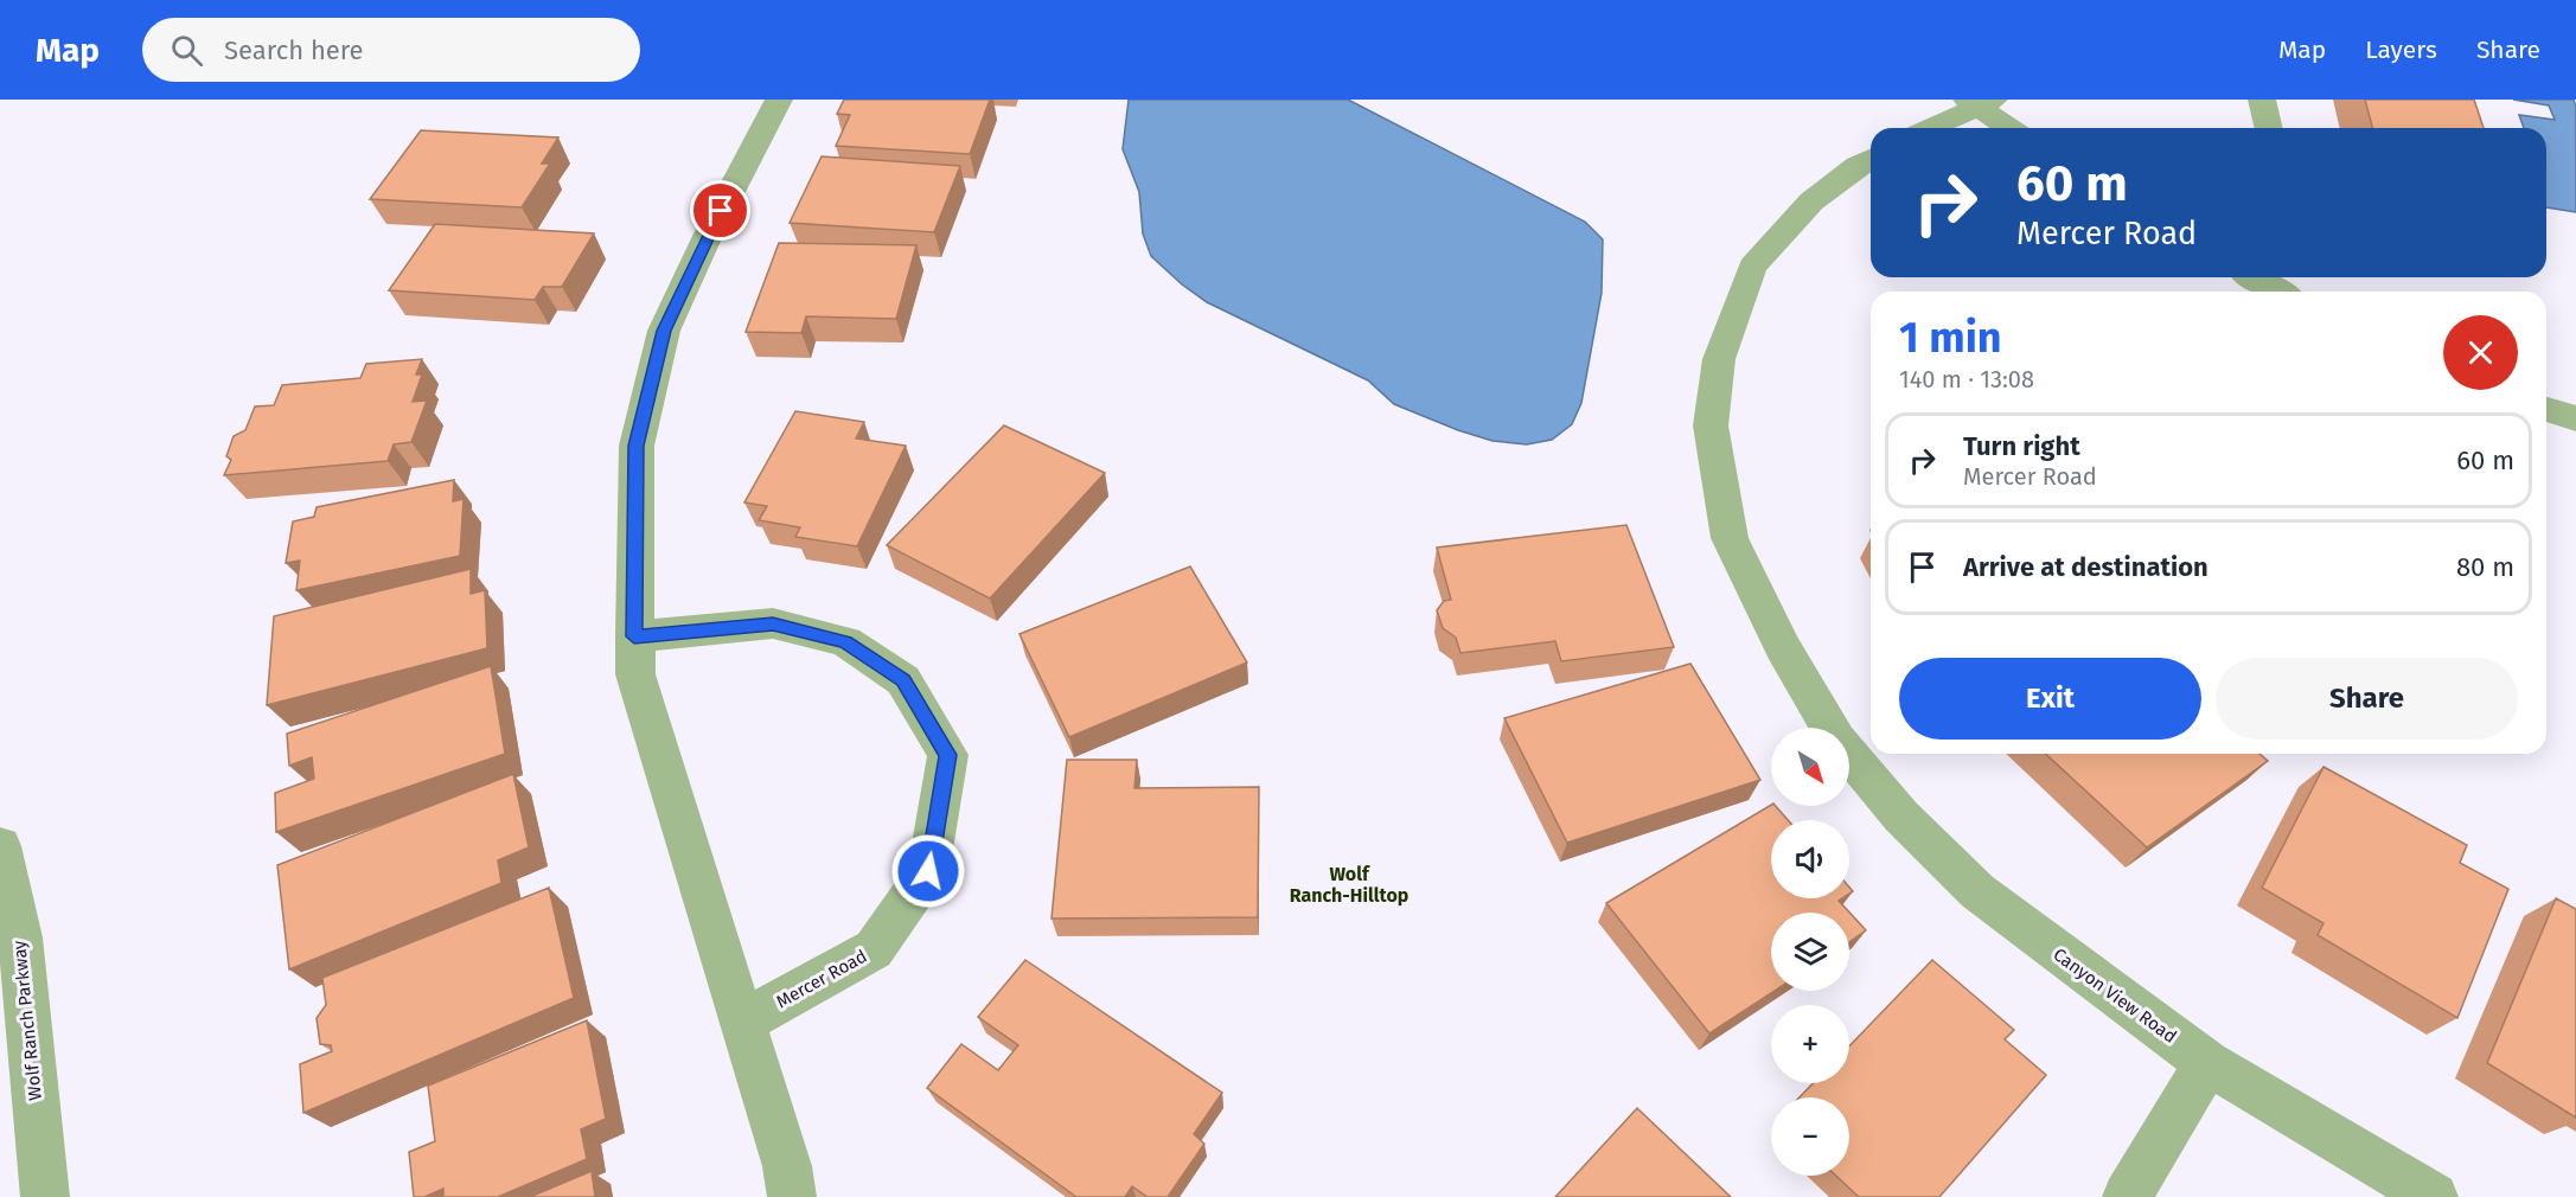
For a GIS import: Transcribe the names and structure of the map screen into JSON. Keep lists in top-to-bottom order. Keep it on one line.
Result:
{"streets":{"street":["Mercer Road","Canyon View Road","Wolf Ranch Parkway"]},"districts":["Wolf Ranch-Hilltop"],"north":"bottom right","page":{"header":"Map","search":"Search here","nav":["Map","Layers","Share"],"turn":["60 m","Mercer Road"],"heading":["1 min","140 m · 13:08"],"list":[{"name":"Turn right","note":"Mercer Road","value":"60 m"},{"name":"Arrive at destination","value":"80 m"}],"buttons":["Exit","Share"],"map_buttons":["+","−"]}}
